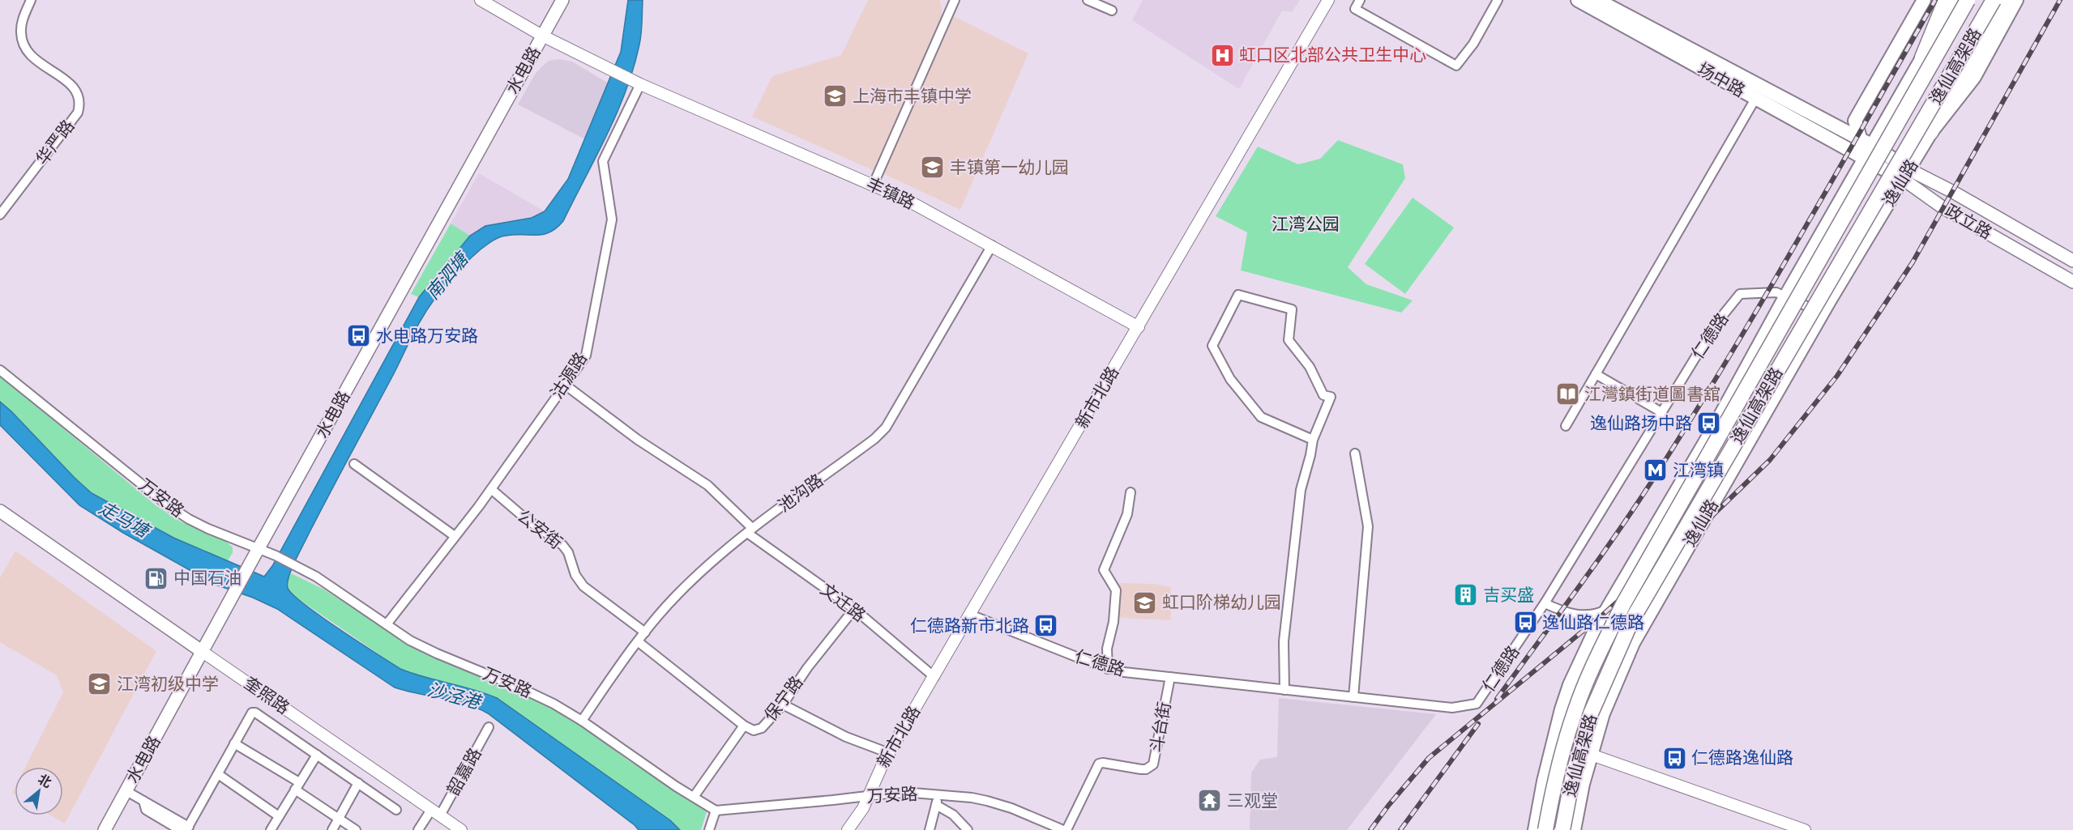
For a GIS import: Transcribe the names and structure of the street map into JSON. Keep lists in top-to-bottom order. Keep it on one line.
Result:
{"streets":{"highway":["逸仙高架路"],"main road":["水电路","场中路","逸仙路","政立路","奎照路"],"street":["华严路","丰镇路","仁德路","沽源路","新市北路","池沟路","万安路","公安街","文迁路","保宁路","斗台街","韶嘉路"]},"crossings":[["逸仙高架路","逸仙路"],["水电路","丰镇路"],["水电路","万安路"],["水电路","奎照路"],["场中路","政立路"],["逸仙路","政立路"],["逸仙路","仁德路"],["丰镇路","沽源路"],["丰镇路","新市北路"],["丰镇路","池沟路"],["仁德路","新市北路"],["仁德路","斗台街"],["沽源路","万安路"],["沽源路","公安街"],["沽源路","文迁路"],["新市北路","万安路"],["新市北路","文迁路"],["池沟路","万安路"],["池沟路","公安街"],["池沟路","文迁路"],["万安路","保宁路"],["万安路","斗台街"],["文迁路","保宁路"],["奎照路","韶嘉路"]],"water":["南泗塘","走马塘","沙泾港"],"parks":["江湾公园"],"places":{"hospital":["虹口区北部公共卫生中心"],"school or university":["上海市丰镇中学","丰镇第一幼儿园","虹口阶梯幼儿园","江湾初级中学"],"bus stop":["水电路万安路","逸仙路场中路","逸仙路仁德路","仁德路新市北路","仁德路逸仙路"],"library":["江灣鎮街道圖書舘"],"metro station":["江湾镇"],"fuel station":["中国石油"],"building":["吉买盛"],"temple":["三观堂"]},"north":"top right"}
